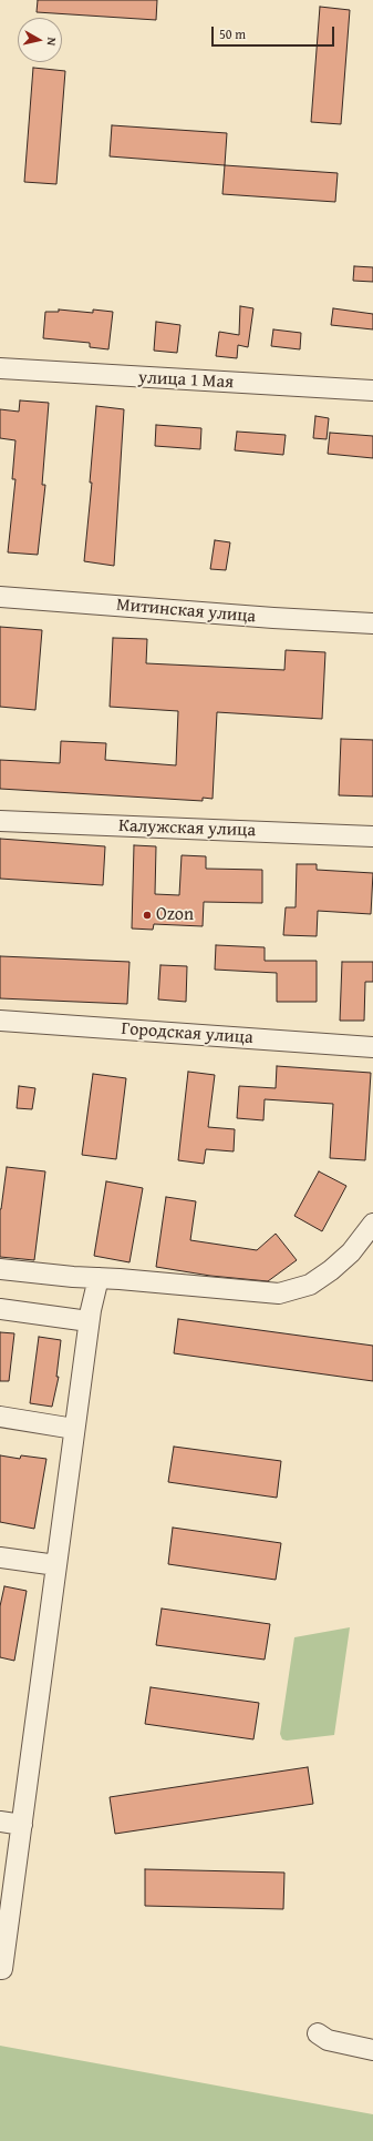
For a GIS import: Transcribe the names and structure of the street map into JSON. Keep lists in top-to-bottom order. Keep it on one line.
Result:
{"streets":{"street":["улица 1 Мая","Митинская улица","Калужская улица","Городская улица"]},"places":["Ozon"],"scale_bar":"50 m","north":"right"}
